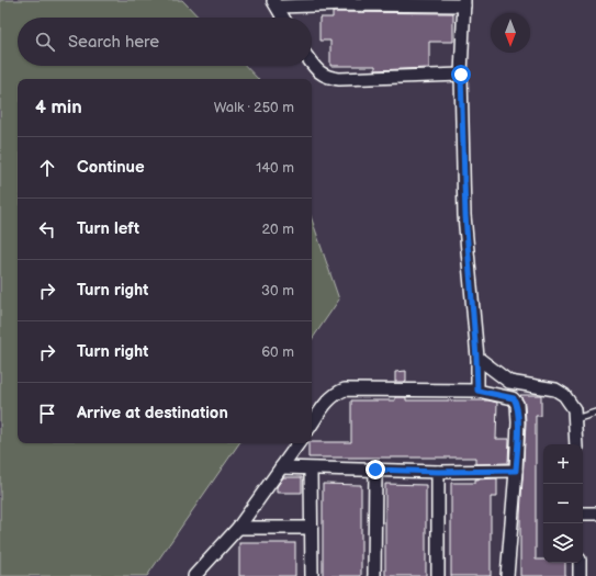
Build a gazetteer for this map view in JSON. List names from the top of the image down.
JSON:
{
  "north": "bottom",
  "page": {
    "search": "Search here",
    "heading": ["4 min", "Walk · 250 m"],
    "list": [
      ["Continue", "140 m"],
      ["Turn left", "20 m"],
      ["Turn right", "30 m"],
      ["Turn right", "60 m"],
      "Arrive at destination"
    ],
    "map_buttons": ["+", "−"]
  }
}
